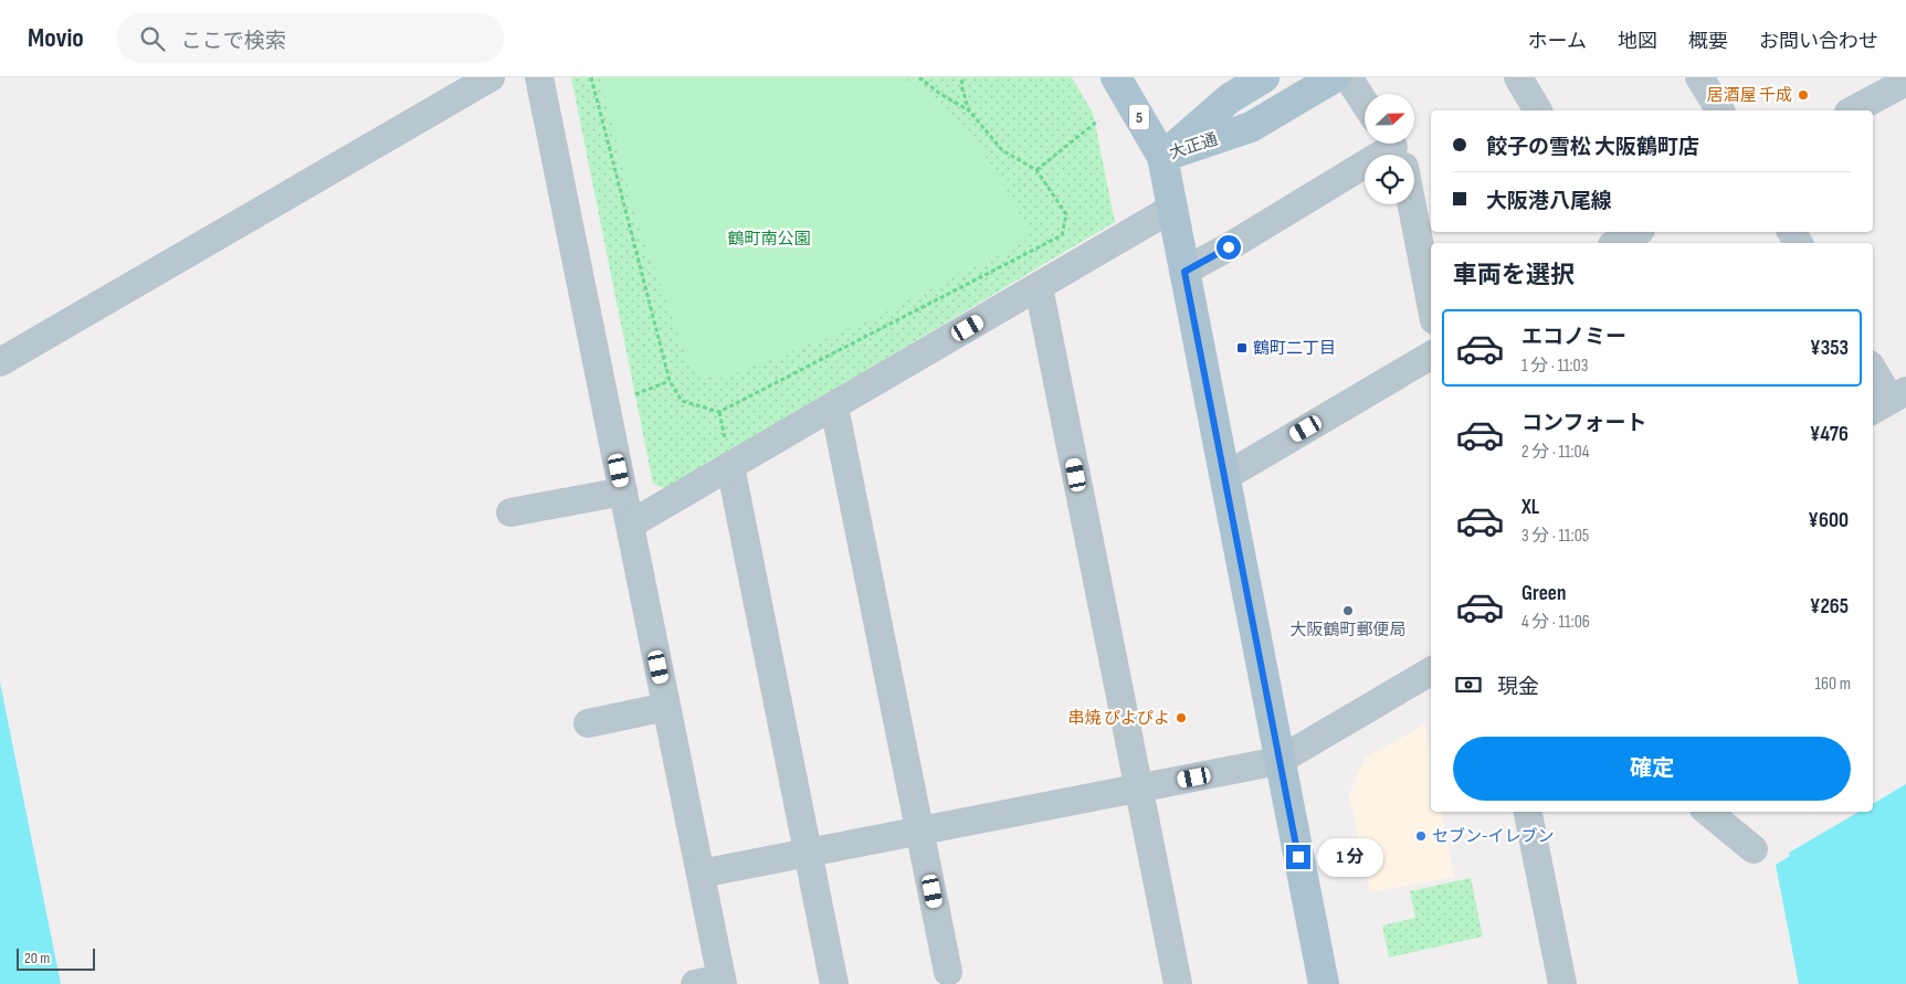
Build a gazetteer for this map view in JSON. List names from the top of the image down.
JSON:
{
  "streets": {
    "main road": ["5", "大正通"]
  },
  "crossings": [
    ["5", "大正通"]
  ],
  "parks": ["鶴町南公園"],
  "places": {
    "other": [
      "居酒屋 千成",
      "大阪鶴町郵便局",
      "串焼 ぴよぴよ",
      "セブン-イレブン"
    ],
    "transit": ["鶴町二丁目"]
  },
  "scale_bar": "20 m",
  "north": "right",
  "page": {
    "header": "Movio",
    "search": "ここで検索",
    "nav": [
      "ホーム",
      "地図",
      "概要",
      "お問い合わせ"
    ],
    "banner": ["餃子の雪松 大阪鶴町店", "大阪港八尾線"],
    "heading": "車両を選択",
    "list": [
      {
        "name": "エコノミー",
        "note": "1 分 · 11:03",
        "value": "¥353"
      },
      {
        "name": "コンフォート",
        "note": "2 分 · 11:04",
        "value": "¥476"
      },
      {
        "name": "XL",
        "note": "3 分 · 11:05",
        "value": "¥600"
      },
      {
        "name": "Green",
        "note": "4 分 · 11:06",
        "value": "¥265"
      }
    ],
    "pay": ["現金", "160 m"],
    "buttons": "確定",
    "bubble": "1 分",
    "scale": "20 m"
  }
}
